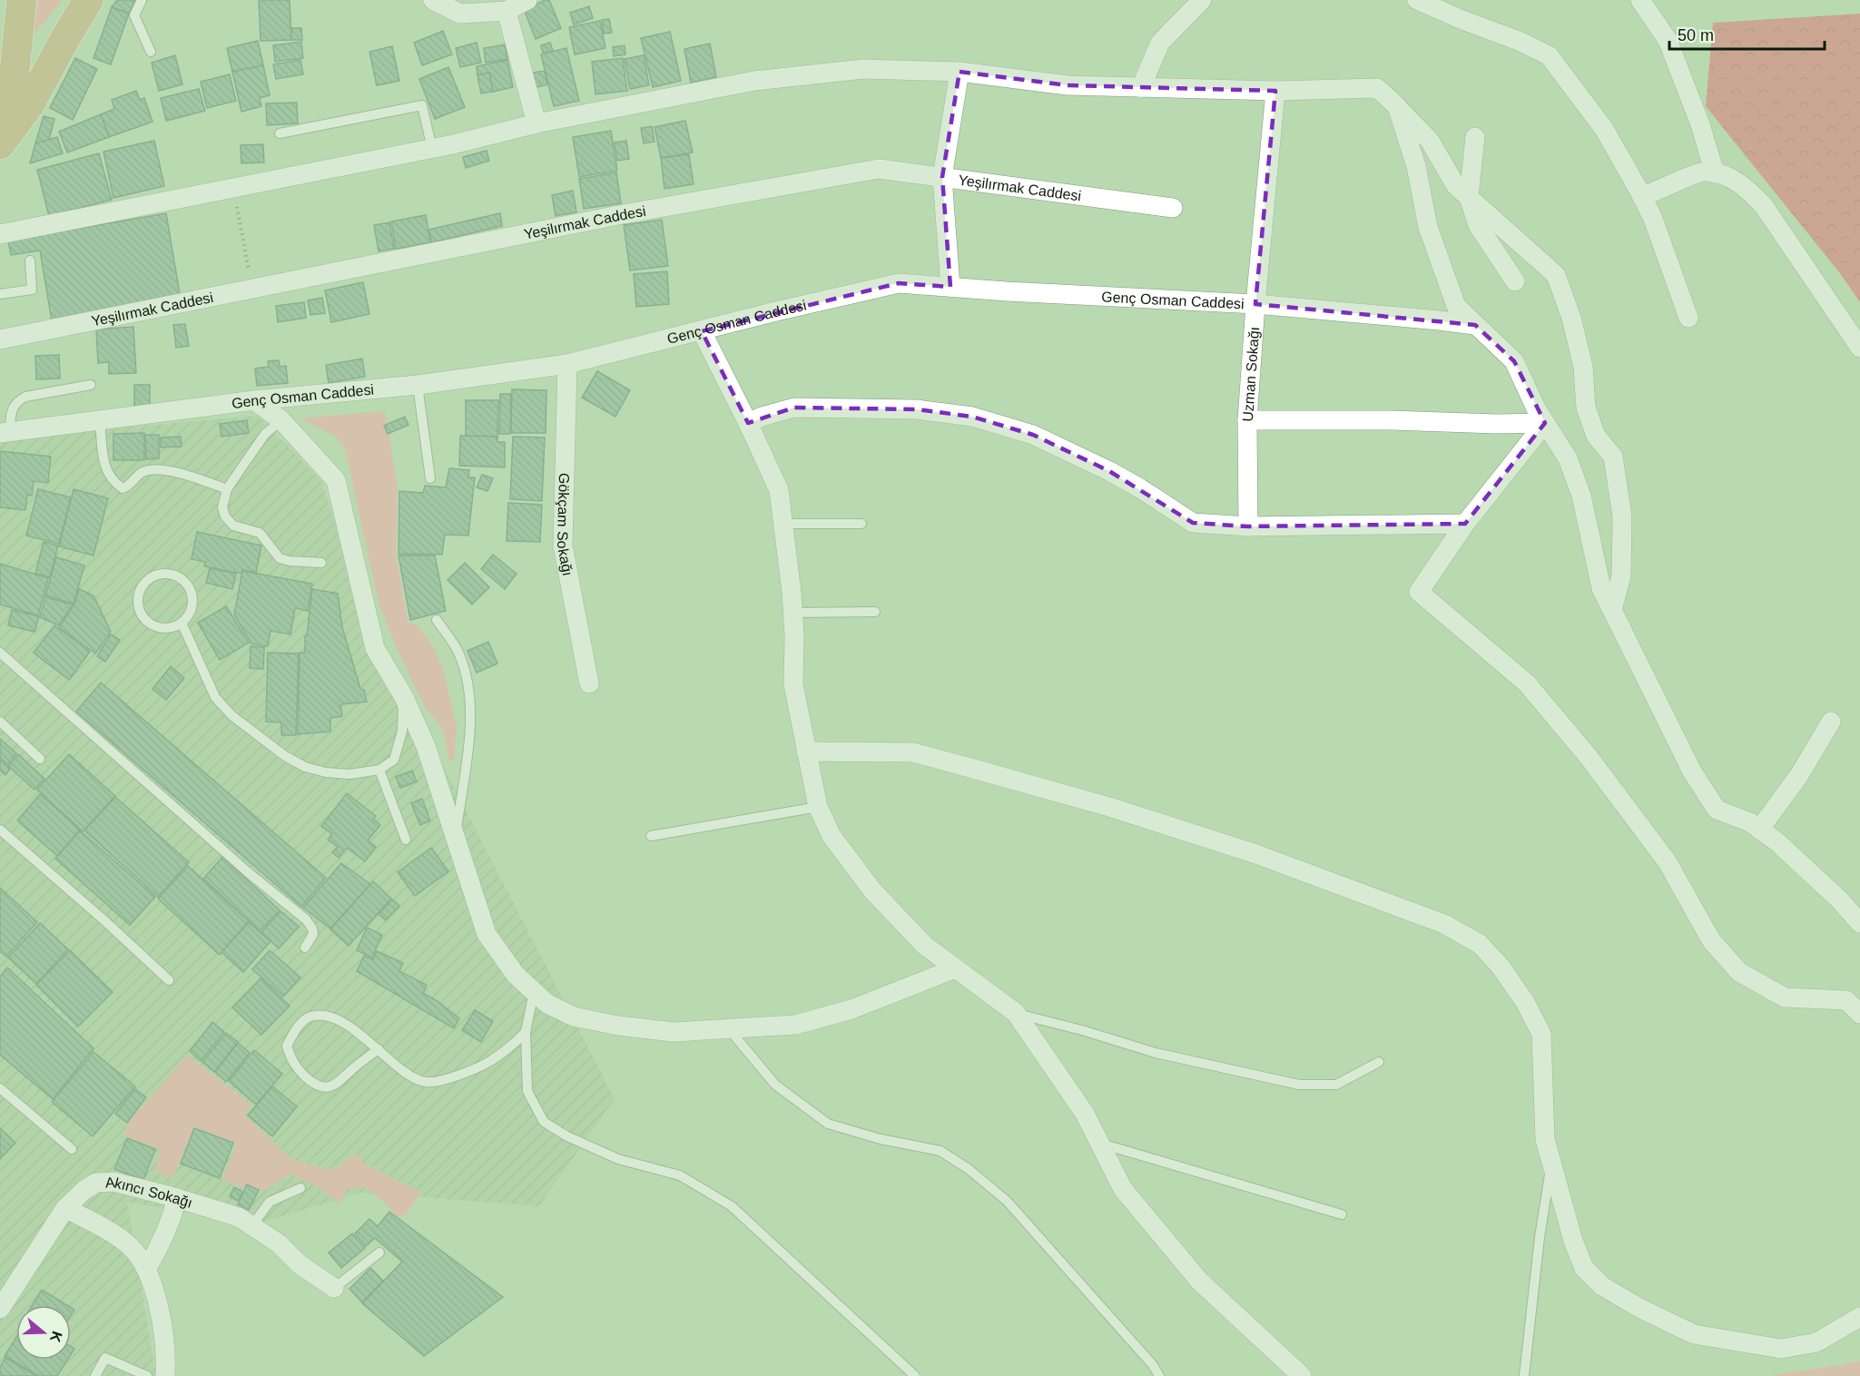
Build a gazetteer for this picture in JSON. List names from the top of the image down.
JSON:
{
  "streets": {
    "street": [
      "Yeşilırmak Caddesi",
      "Genç Osman Caddesi",
      "Uzman Sokağı",
      "Gökçam Sokağı",
      "Akıncı Sokağı"
    ]
  },
  "crossings": [
    ["Genç Osman Caddesi", "Uzman Sokağı"],
    ["Genç Osman Caddesi", "Gökçam Sokağı"]
  ],
  "scale_bar": "50 m",
  "north": "right"
}
